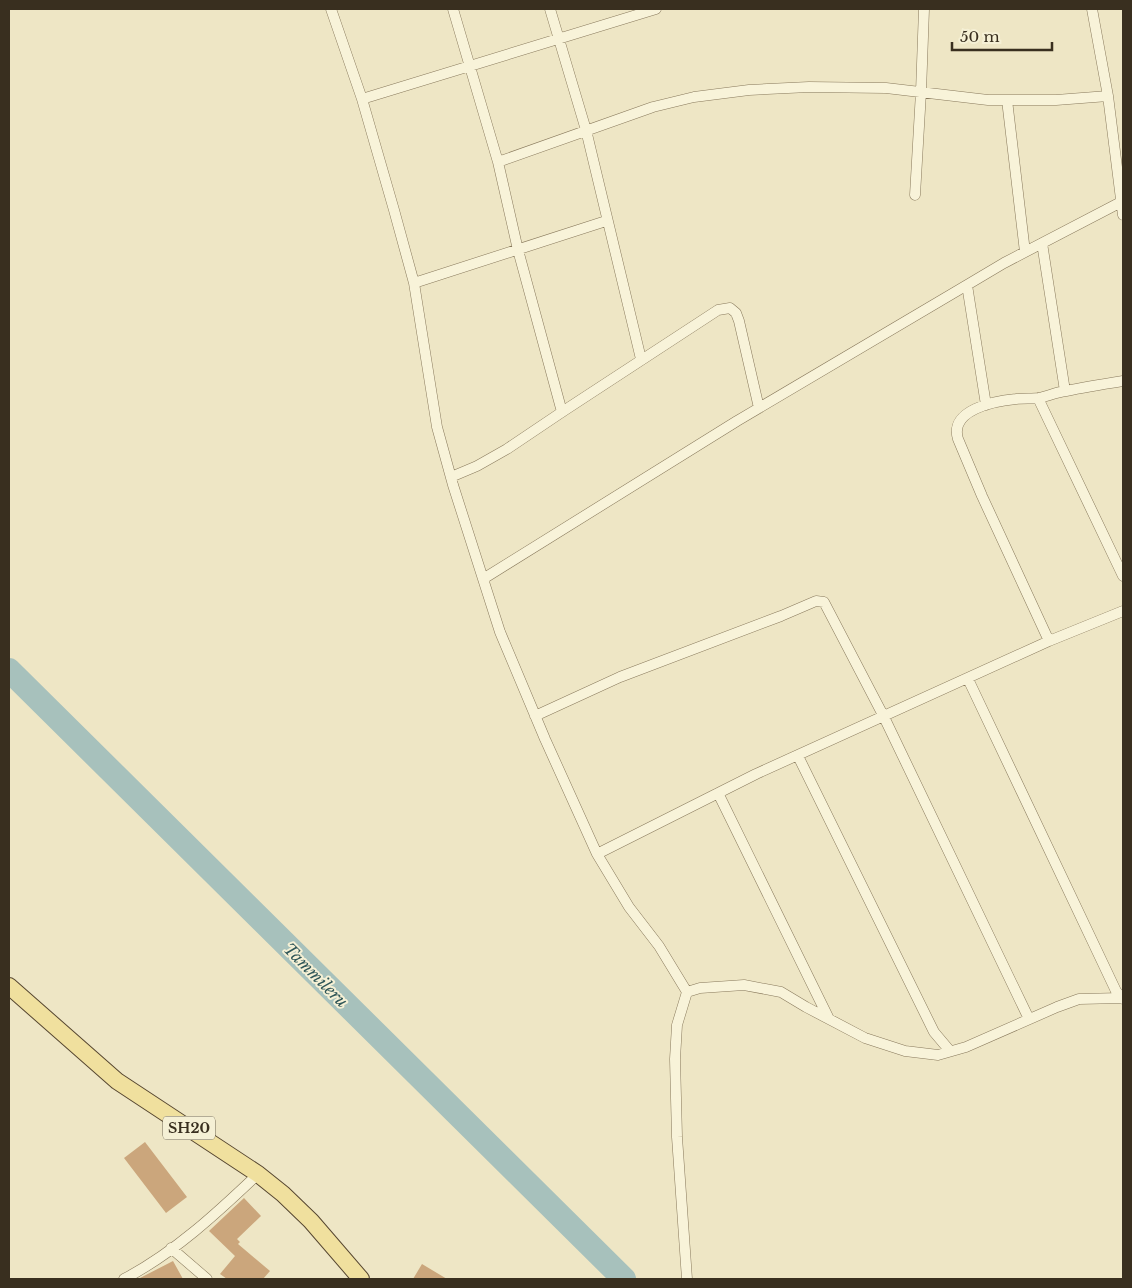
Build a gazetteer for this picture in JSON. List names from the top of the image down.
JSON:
{
  "streets": {
    "main road": ["SH20"]
  },
  "water": ["Tammileru"],
  "scale_bar": "50 m"
}
